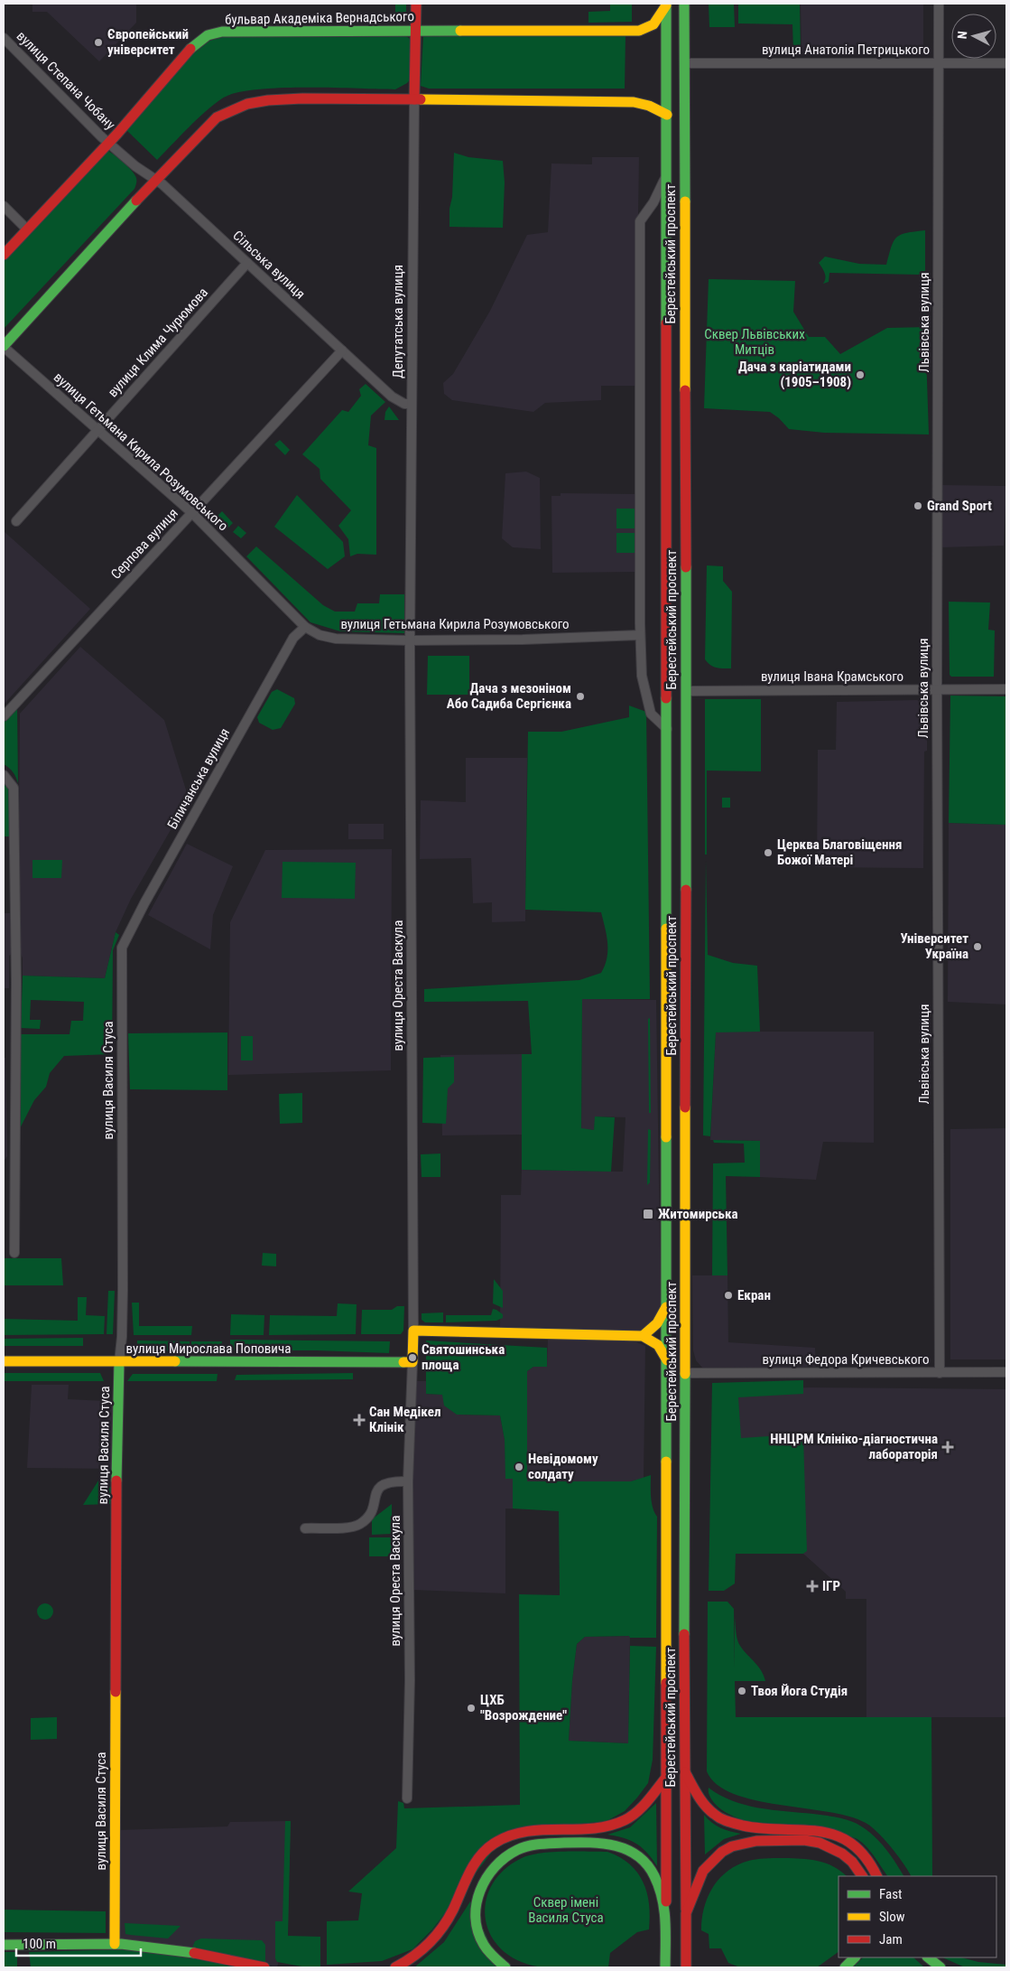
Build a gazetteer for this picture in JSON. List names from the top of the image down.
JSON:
{
  "streets": {
    "main road": [
      "бульвар Академіка Вернадського",
      "Берестейський проспект",
      "Депутатська вулиця",
      "вулиця Василя Стуса",
      "вулиця Мирослава Поповича"
    ],
    "street": [
      "вулиця Анатолія Петрицького",
      "вулиця Степана Чобану",
      "Сільська вулиця",
      "Львівська вулиця",
      "вулиця Клима Чурюмова",
      "вулиця Гетьмана Кирила Розумовського",
      "Серпова вулиця",
      "вулиця Івана Крамського",
      "Біличанська вулиця",
      "вулиця Ореста Васкула",
      "вулиця Федора Кричевського"
    ]
  },
  "crossings": [
    ["бульвар Академіка Вернадського", "вулиця Степана Чобану"],
    ["бульвар Академіка Вернадського", "Берестейський проспект"],
    ["бульвар Академіка Вернадського", "Сільська вулиця"],
    ["бульвар Академіка Вернадського", "Депутатська вулиця"],
    ["вулиця Анатолія Петрицького", "Берестейський проспект"],
    ["вулиця Анатолія Петрицького", "Львівська вулиця"],
    ["вулиця Степана Чобану", "Сільська вулиця"],
    ["Берестейський проспект", "вулиця Гетьмана Кирила Розумовського"],
    ["Берестейський проспект", "вулиця Івана Крамського"],
    ["Берестейський проспект", "вулиця Федора Кричевського"],
    ["Сільська вулиця", "Депутатська вулиця"],
    ["Сільська вулиця", "вулиця Клима Чурюмова"],
    ["Сільська вулиця", "Серпова вулиця"],
    ["Депутатська вулиця", "вулиця Гетьмана Кирила Розумовського"],
    ["Депутатська вулиця", "вулиця Ореста Васкула"],
    ["Львівська вулиця", "вулиця Івана Крамського"],
    ["Львівська вулиця", "вулиця Федора Кричевського"],
    ["вулиця Клима Чурюмова", "вулиця Гетьмана Кирила Розумовського"],
    ["вулиця Гетьмана Кирила Розумовського", "Серпова вулиця"],
    ["вулиця Гетьмана Кирила Розумовського", "Біличанська вулиця"],
    ["вулиця Гетьмана Кирила Розумовського", "вулиця Ореста Васкула"],
    ["Біличанська вулиця", "вулиця Василя Стуса"],
    ["вулиця Ореста Васкула", "вулиця Мирослава Поповича"],
    ["вулиця Василя Стуса", "вулиця Мирослава Поповича"]
  ],
  "parks": ["Сквер Львівських Митців", "Сквер імені Василя Стуса"],
  "places": {
    "other": [
      "Європейський університет",
      "Дача з каріатидами (1905–1908)",
      "Grand Sport",
      "Дача з мезоніном Або Садиба Сергієнка",
      "Церква Благовіщення Божої Матері",
      "Університет Україна",
      "Екран",
      "Святошинська площа",
      "Невідомому солдату",
      "Твоя Йога Студiя",
      "ЦХБ \"Возрождение\""
    ],
    "transit": ["Житомирська"],
    "health": ["Сан Медікел Клінік", "ННЦРМ Клініко-діагностична лабораторія", "ІГР"]
  },
  "legend": ["Fast", "Slow", "Jam"],
  "scale_bar": "100 m",
  "north": "left"
}
